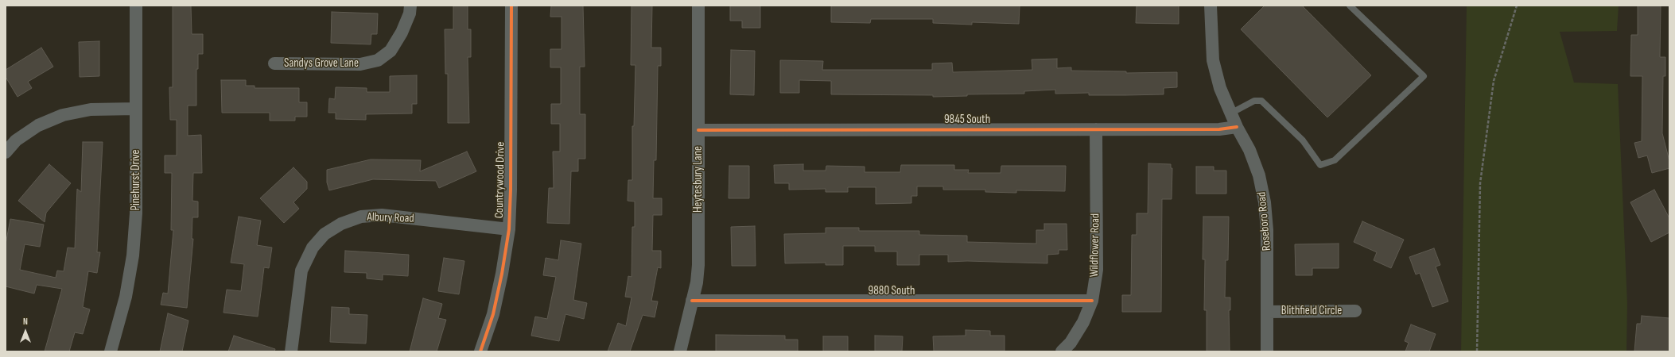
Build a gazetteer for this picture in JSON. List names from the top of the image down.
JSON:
{
  "streets": {
    "street": [
      "Sandys Grove Lane",
      "9845 South",
      "Heytesbury Lane",
      "Pinehurst Drive",
      "Countrywood Drive",
      "Albury Road",
      "Roseboro Road",
      "Wildflower Road",
      "9880 South",
      "Blithfield Circle"
    ]
  },
  "crossings": [
    ["9845 South", "Heytesbury Lane"],
    ["9845 South", "Roseboro Road"],
    ["9845 South", "Wildflower Road"],
    ["Heytesbury Lane", "9880 South"],
    ["Countrywood Drive", "Albury Road"],
    ["Roseboro Road", "Blithfield Circle"],
    ["Wildflower Road", "9880 South"]
  ],
  "north": "top"
}
